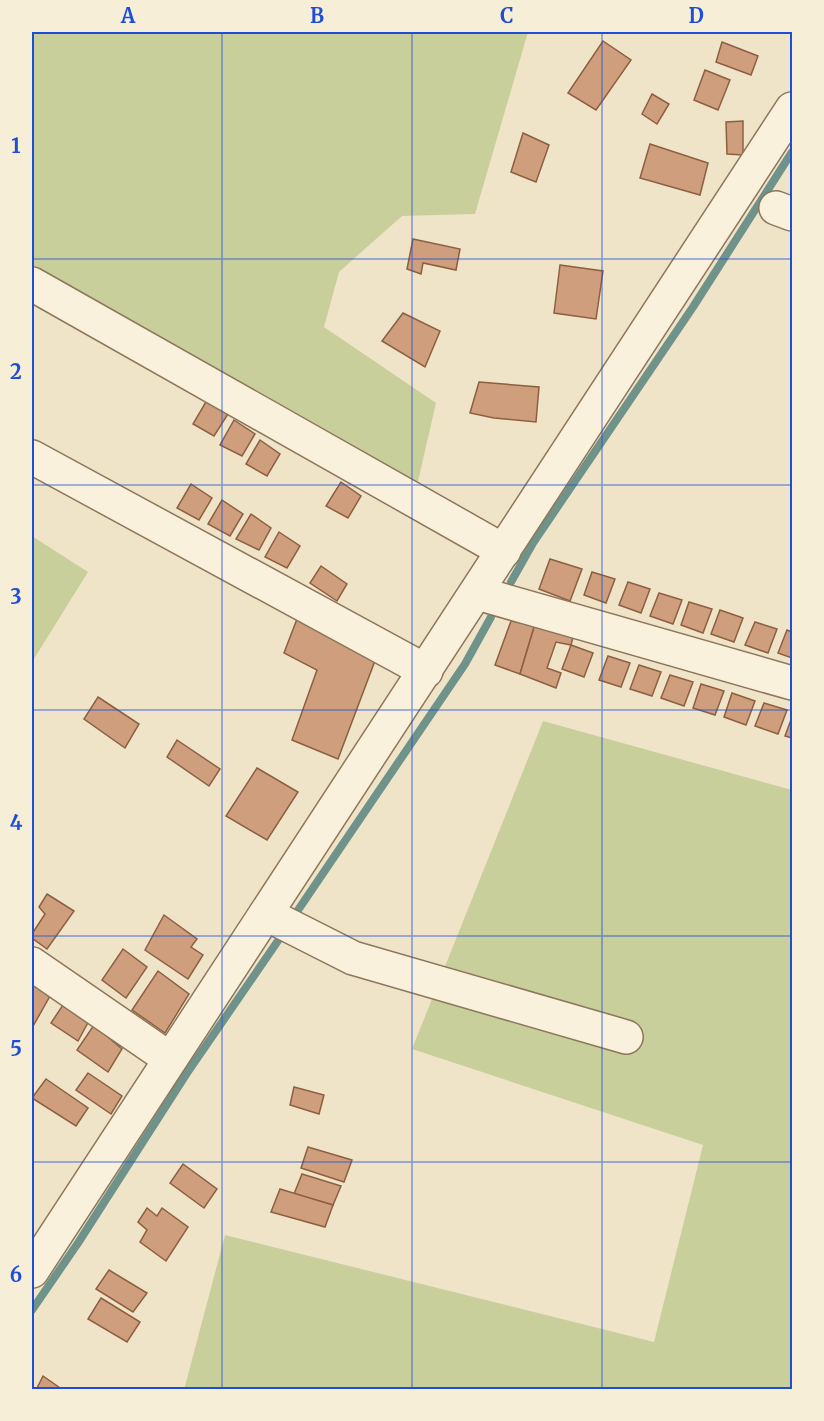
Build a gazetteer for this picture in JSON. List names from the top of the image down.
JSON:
{
  "grid": {
    "columns": [
      "A",
      "B",
      "C",
      "D"
    ],
    "rows": [
      "1",
      "2",
      "3",
      "4",
      "5",
      "6"
    ]
  }
}
